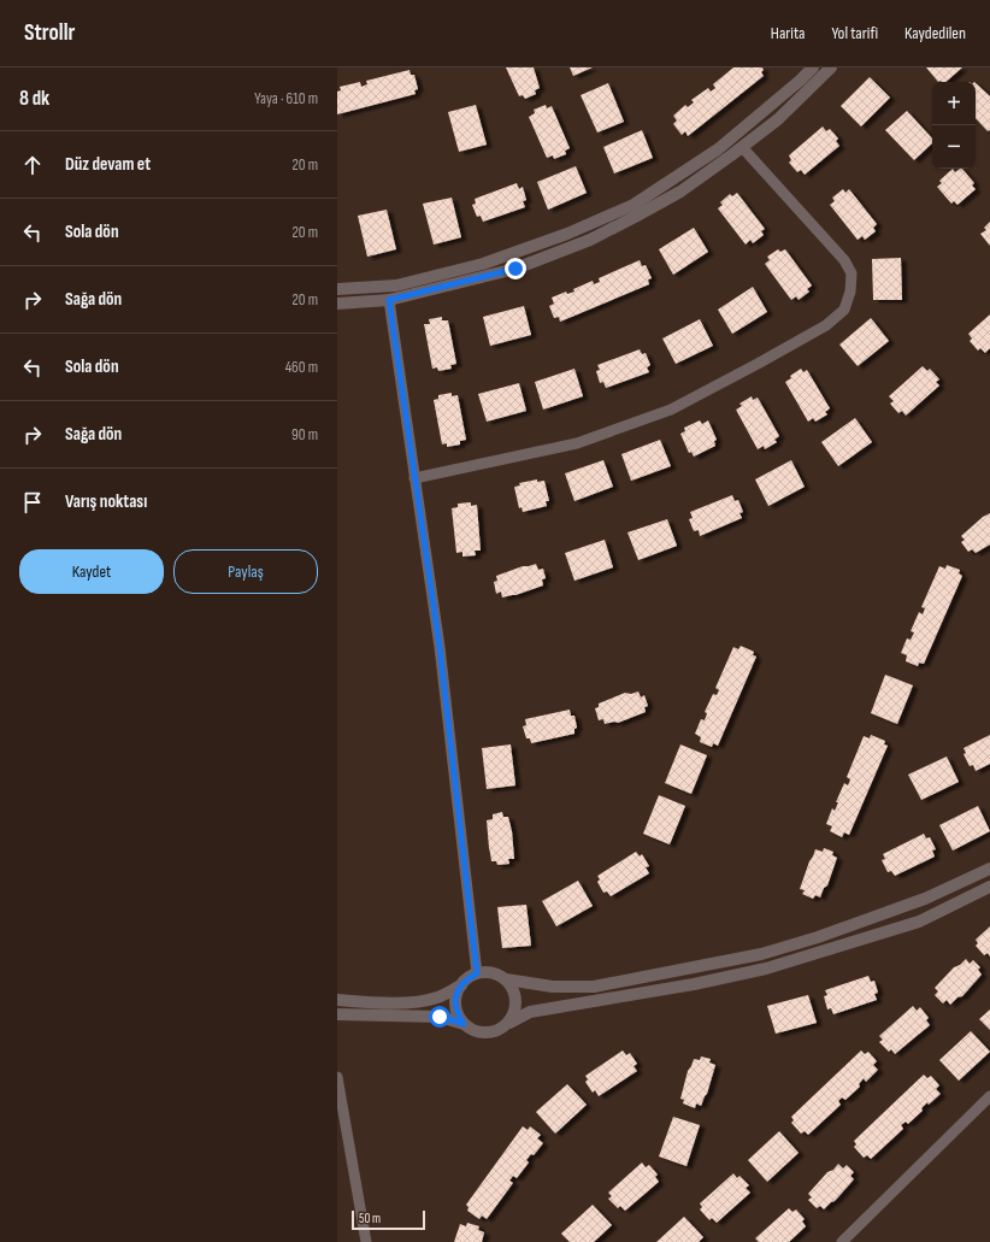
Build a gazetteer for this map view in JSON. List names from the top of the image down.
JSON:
{
  "scale_bar": "50 m",
  "page": {
    "header": "Strollr",
    "nav": ["Harita", "Yol tarifi", "Kaydedilen"],
    "heading": ["8 dk", "Yaya · 610 m"],
    "map_buttons": ["+", "−"],
    "list": [
      ["Düz devam et", "20 m"],
      ["Sola dön", "20 m"],
      ["Sağa dön", "20 m"],
      ["Sola dön", "460 m"],
      ["Sağa dön", "90 m"],
      "Varış noktası"
    ],
    "buttons": ["Kaydet", "Paylaş"],
    "scale": "50 m"
  }
}
